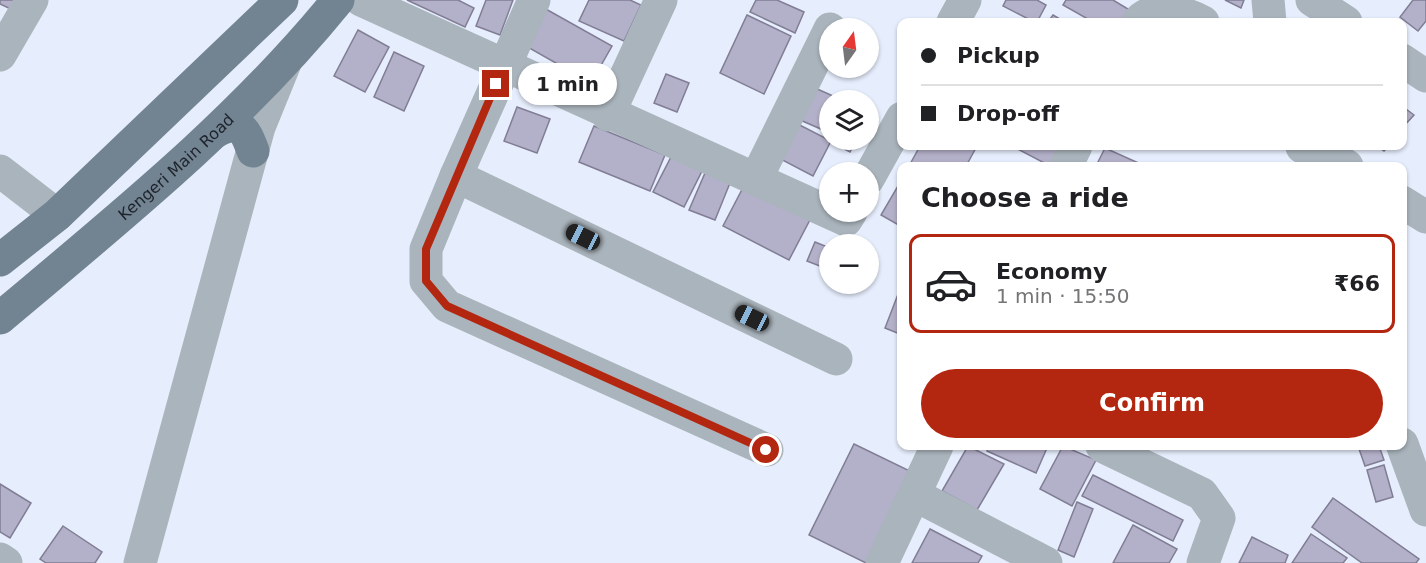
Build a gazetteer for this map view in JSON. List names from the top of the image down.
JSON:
{
  "streets": {
    "main road": ["Kengeri Main Road"]
  },
  "north": "top",
  "page": {
    "map_buttons": ["+", "−"],
    "banner": ["Pickup", "Drop-off"],
    "bubble": "1 min",
    "heading": "Choose a ride",
    "list": [
      {
        "name": "Economy",
        "note": "1 min · 15:50",
        "value": "₹66"
      }
    ],
    "buttons": "Confirm"
  }
}
